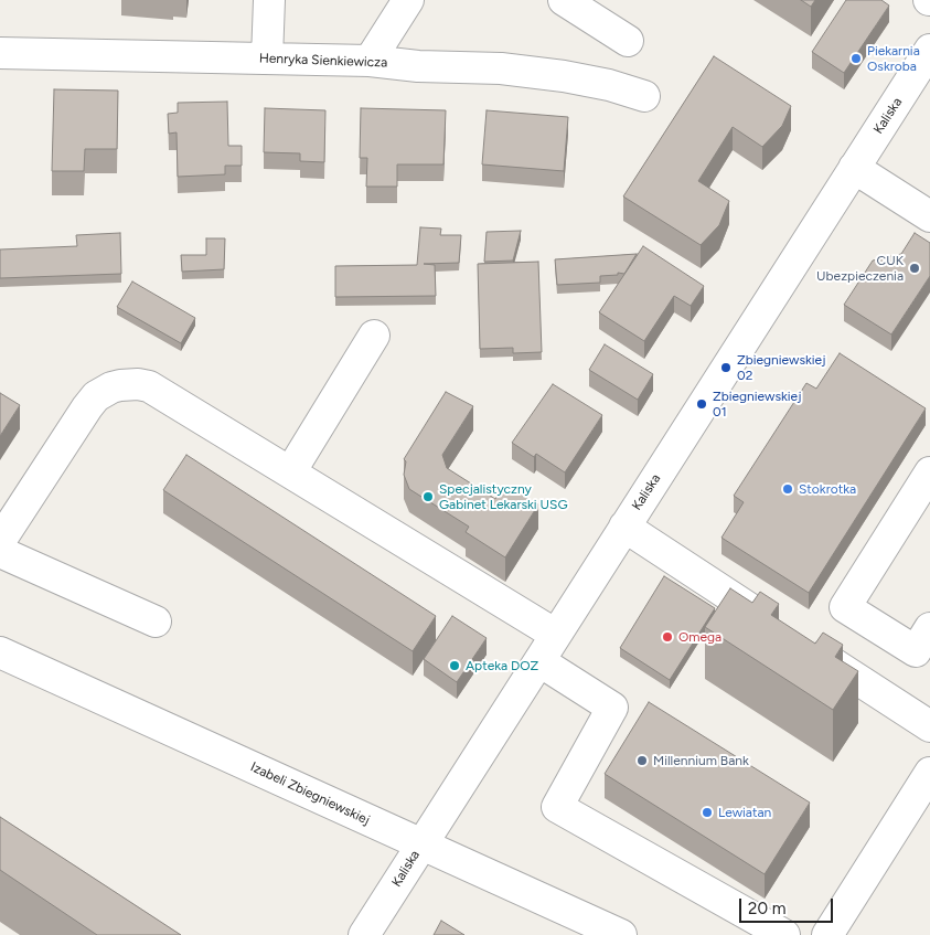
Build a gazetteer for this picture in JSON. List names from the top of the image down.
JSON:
{
  "streets": {
    "street": ["Henryka Sienkiewicza", "Kaliska", "Izabeli Zbiegniewskiej"]
  },
  "crossings": [
    ["Kaliska", "Izabeli Zbiegniewskiej"]
  ],
  "places": [
    "Piekarnia Oskroba",
    "CUK Ubezpieczenia",
    "Zbiegniewskiej 02",
    "Zbiegniewskiej 01",
    "Stokrotka",
    "Specjalistyczny Gabinet Lekarski USG",
    "Omega",
    "Apteka DOZ",
    "Millennium Bank",
    "Lewiatan"
  ],
  "scale_bar": "20 m"
}
